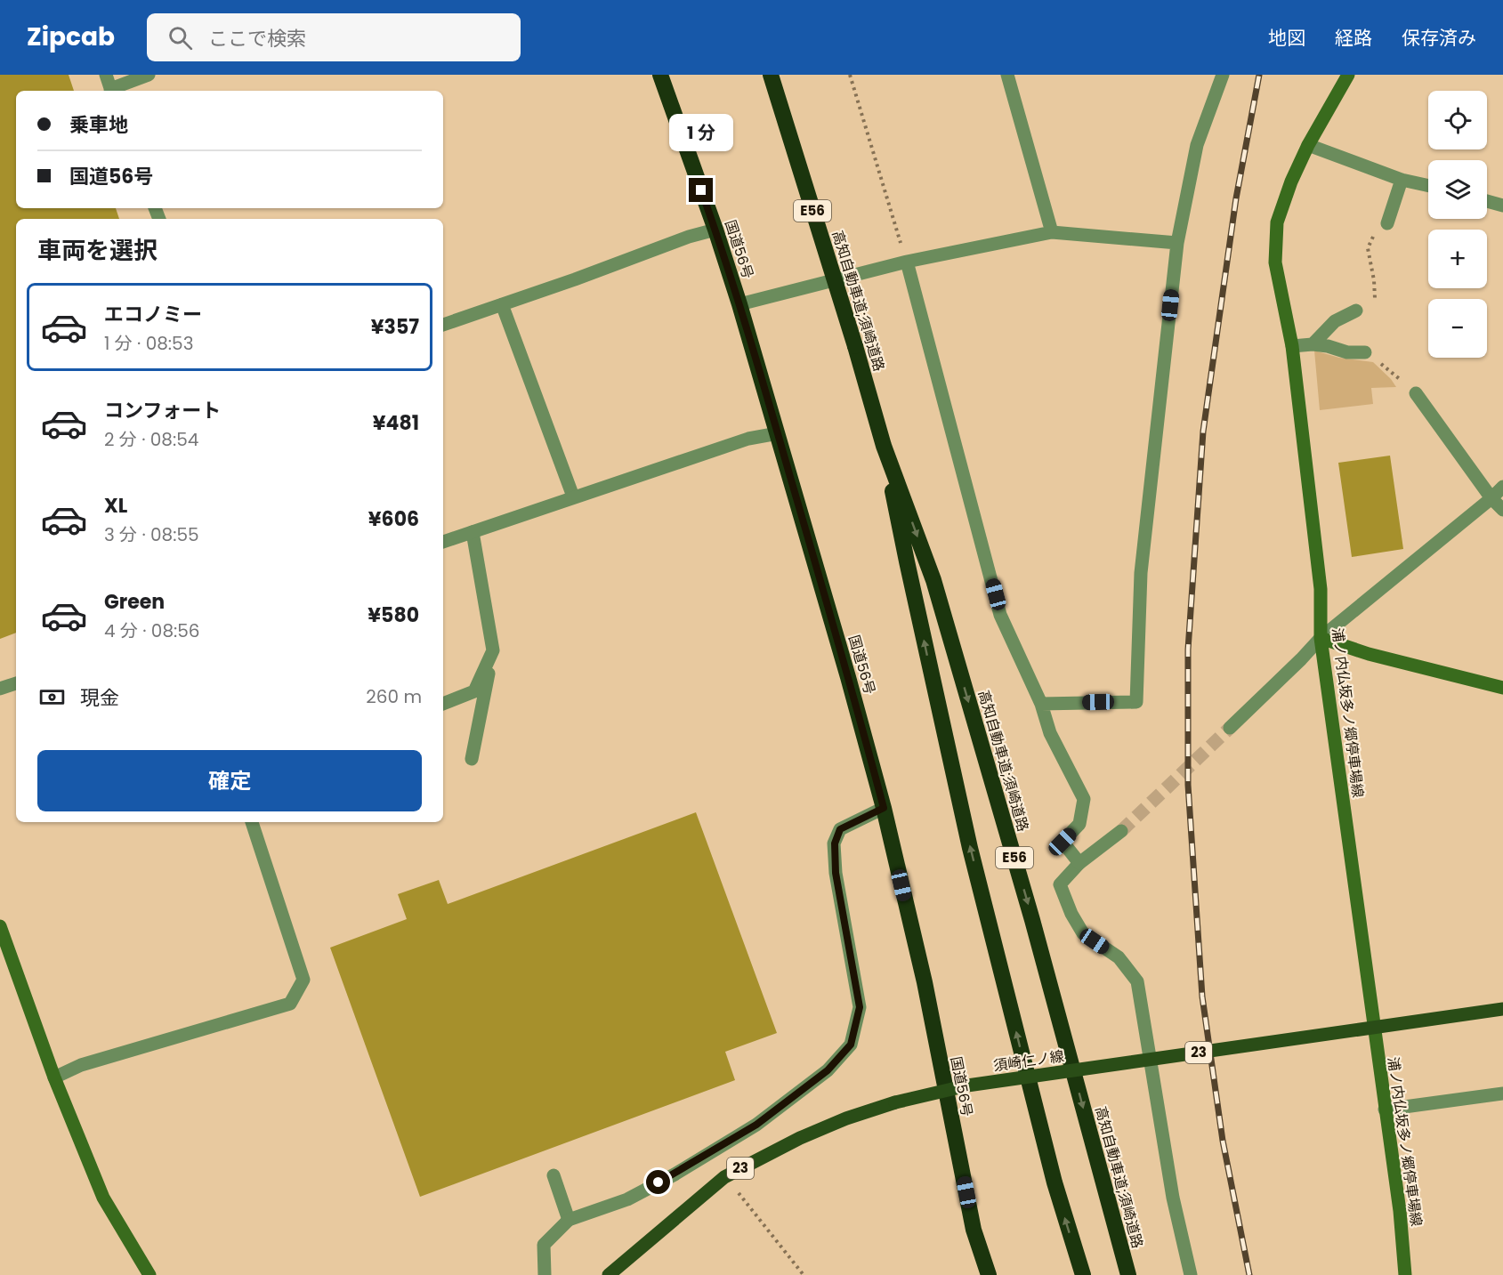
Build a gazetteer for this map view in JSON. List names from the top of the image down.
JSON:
{
  "streets": {
    "highway": ["E56", "国道56号", "高知自動車道;須崎道路"],
    "main road": ["浦ノ内仏坂多ノ郷停車場線", "23", "須崎仁ノ線"]
  },
  "page": {
    "header": "Zipcab",
    "search": "ここで検索",
    "nav": ["地図", "経路", "保存済み"],
    "map_buttons": ["+", "−"],
    "banner": ["乗車地", "国道56号"],
    "bubble": "1 分",
    "heading": "車両を選択",
    "list": [
      {
        "name": "エコノミー",
        "note": "1 分 · 08:53",
        "value": "¥357"
      },
      {
        "name": "コンフォート",
        "note": "2 分 · 08:54",
        "value": "¥481"
      },
      {
        "name": "XL",
        "note": "3 分 · 08:55",
        "value": "¥606"
      },
      {
        "name": "Green",
        "note": "4 分 · 08:56",
        "value": "¥580"
      }
    ],
    "pay": ["現金", "260 m"],
    "buttons": "確定"
  }
}
